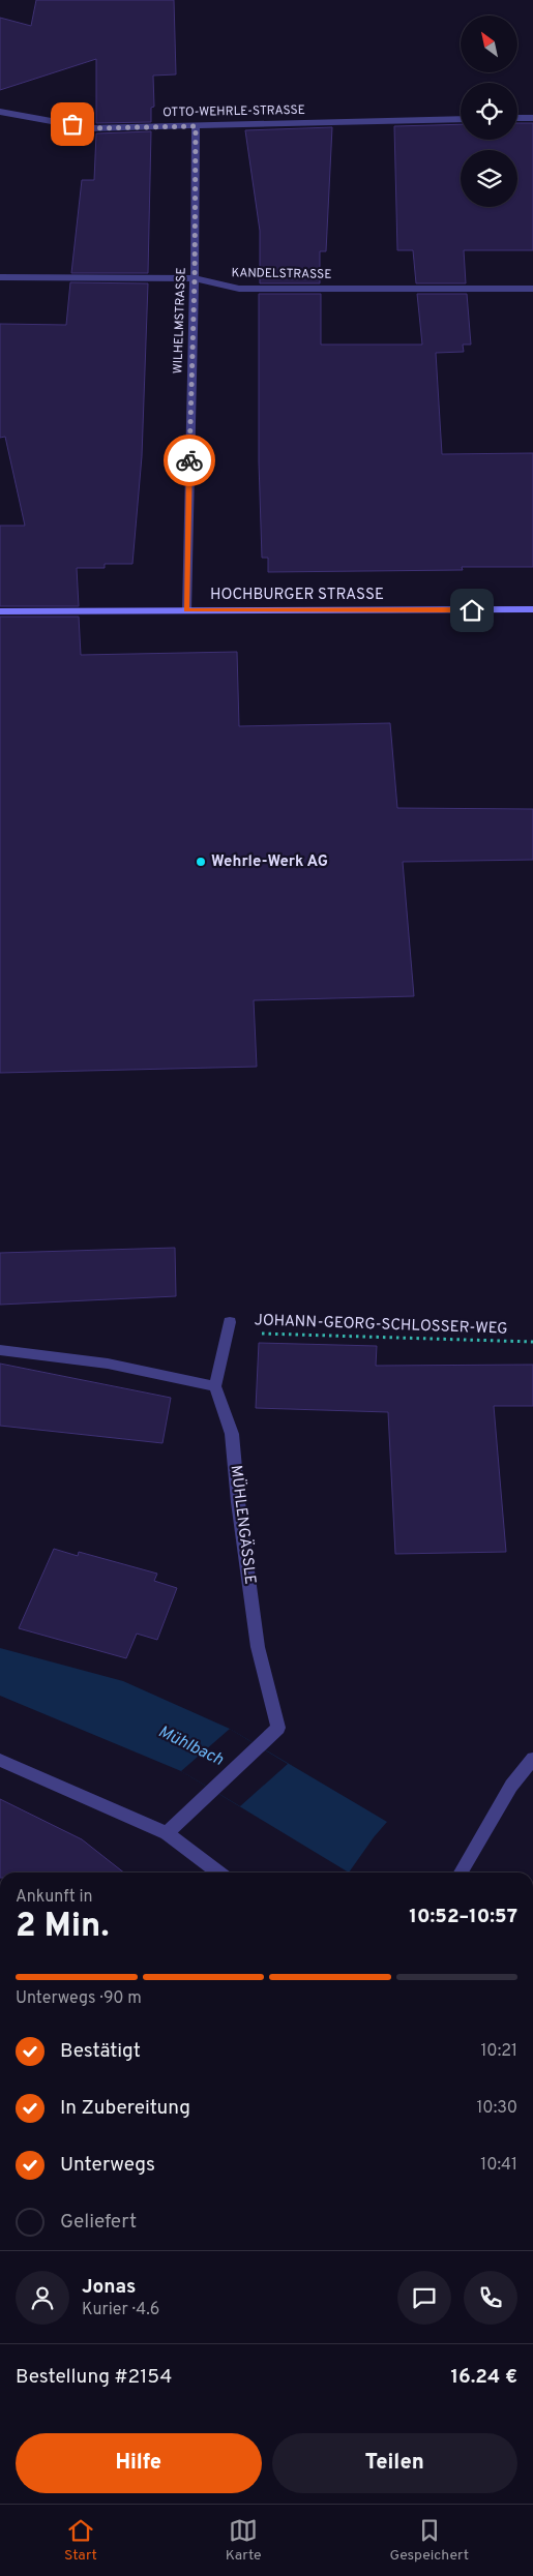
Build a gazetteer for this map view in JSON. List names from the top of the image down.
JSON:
{
  "streets": {
    "street": [
      "OTTO-WEHRLE-STRASSE",
      "KANDELSTRASSE",
      "WILHELMSTRASSE",
      "HOCHBURGER STRASSE",
      "MÜHLENGÄSSLE"
    ],
    "path": ["JOHANN-GEORG-SCHLOSSER-WEG"]
  },
  "crossings": [
    ["OTTO-WEHRLE-STRASSE", "WILHELMSTRASSE"],
    ["KANDELSTRASSE", "WILHELMSTRASSE"],
    ["WILHELMSTRASSE", "HOCHBURGER STRASSE"]
  ],
  "water": ["Mühlbach"],
  "places": ["Wehrle-Werk AG"],
  "north": "top left",
  "page": {
    "heading": ["2 Min.", "Ankunft in", "10:52–10:57"],
    "panel": [
      "Jonas",
      "Kurier · 4.6",
      "Bestellung #2154",
      "16.24 €"
    ],
    "bar": "Unterwegs · 90 m",
    "list": [
      ["Bestätigt", "10:21"],
      ["In Zubereitung", "10:30"],
      ["Unterwegs", "10:41"],
      "Geliefert"
    ],
    "buttons": ["Hilfe", "Teilen"],
    "tabs": ["Start", "Karte", "Gespeichert"]
  }
}
